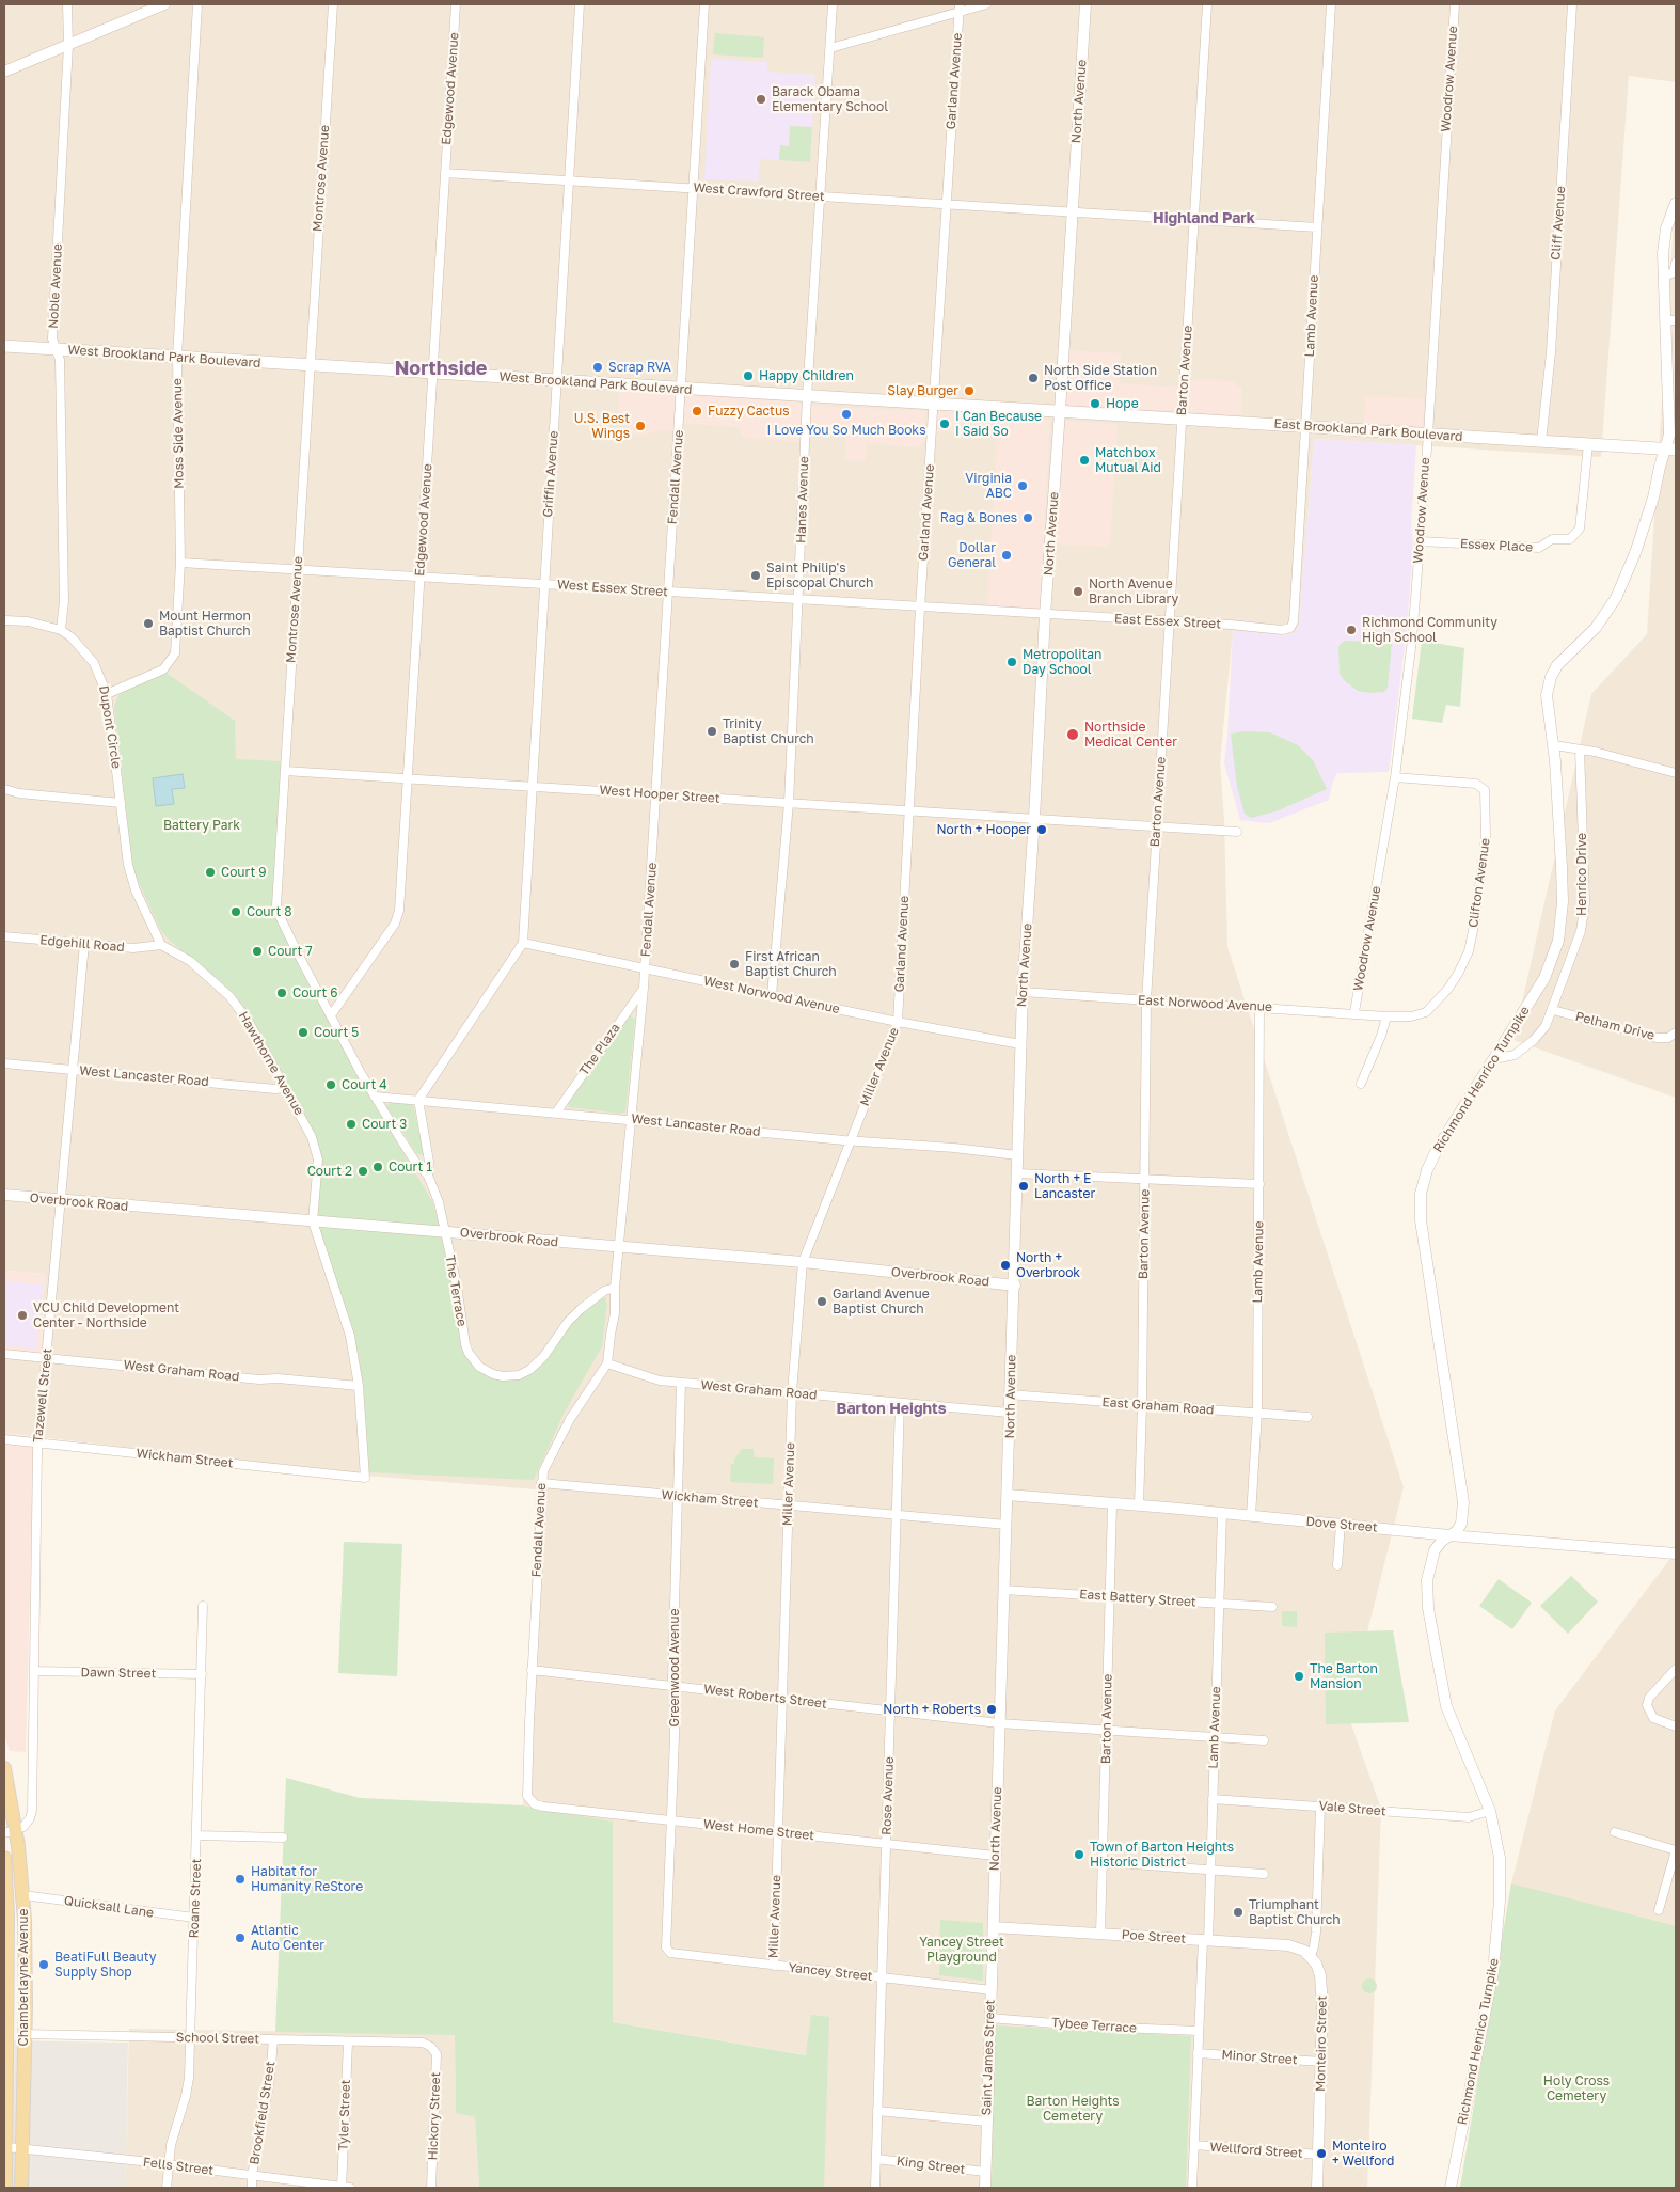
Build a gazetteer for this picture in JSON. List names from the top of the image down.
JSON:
{
  "streets": {
    "main road": ["West Brookland Park Boulevard", "East Brookland Park Boulevard", "Chamberlayne Avenue"],
    "street": [
      "Woodrow Avenue",
      "Garland Avenue",
      "Edgewood Avenue",
      "North Avenue",
      "Montrose Avenue",
      "West Crawford Street",
      "Cliff Avenue",
      "Noble Avenue",
      "Lamb Avenue",
      "Barton Avenue",
      "Moss Side Avenue",
      "Griffin Avenue",
      "Fendall Avenue",
      "Hanes Avenue",
      "Essex Place",
      "West Essex Street",
      "East Essex Street",
      "Dupont Circle",
      "West Hooper Street",
      "Henrico Drive",
      "Clifton Avenue",
      "Edgehill Road",
      "West Norwood Avenue",
      "East Norwood Avenue",
      "Pelham Drive",
      "The Plaza",
      "Hawthorne Avenue",
      "Miller Avenue",
      "West Lancaster Road",
      "Richmond Henrico Turnpike",
      "Overbrook Road",
      "The Terrace",
      "West Graham Road",
      "Tazewell Street",
      "East Graham Road",
      "Wickham Street",
      "Dove Street",
      "East Battery Street",
      "Greenwood Avenue",
      "Dawn Street",
      "West Roberts Street",
      "Rose Avenue",
      "Vale Street",
      "West Home Street",
      "Roane Street",
      "Quicksall Lane",
      "Poe Street",
      "Yancey Street",
      "Tybee Terrace",
      "School Street",
      "Monteiro Street",
      "Saint James Street",
      "Minor Street",
      "Brookfield Street",
      "Tyler Street",
      "Hickory Street",
      "Wellford Street",
      "King Street",
      "Fells Street"
    ]
  },
  "crossings": [
    ["Woodrow Avenue", "East Brookland Park Boulevard"],
    ["Woodrow Avenue", "Essex Place"],
    ["Woodrow Avenue", "Clifton Avenue"],
    ["Woodrow Avenue", "East Norwood Avenue"],
    ["Garland Avenue", "West Crawford Street"],
    ["Garland Avenue", "West Brookland Park Boulevard"],
    ["Garland Avenue", "West Essex Street"],
    ["Garland Avenue", "West Hooper Street"],
    ["Garland Avenue", "West Norwood Avenue"],
    ["Garland Avenue", "Miller Avenue"],
    ["Edgewood Avenue", "Montrose Avenue"],
    ["Edgewood Avenue", "West Crawford Street"],
    ["Edgewood Avenue", "West Brookland Park Boulevard"],
    ["Edgewood Avenue", "West Essex Street"],
    ["Edgewood Avenue", "West Hooper Street"],
    ["North Avenue", "West Crawford Street"],
    ["North Avenue", "West Brookland Park Boulevard"],
    ["North Avenue", "East Brookland Park Boulevard"],
    ["North Avenue", "West Essex Street"],
    ["North Avenue", "East Essex Street"],
    ["North Avenue", "West Hooper Street"],
    ["North Avenue", "West Norwood Avenue"],
    ["North Avenue", "East Norwood Avenue"],
    ["North Avenue", "West Lancaster Road"],
    ["North Avenue", "Overbrook Road"],
    ["North Avenue", "West Graham Road"],
    ["North Avenue", "East Graham Road"],
    ["North Avenue", "Wickham Street"],
    ["North Avenue", "Dove Street"],
    ["North Avenue", "East Battery Street"],
    ["North Avenue", "West Roberts Street"],
    ["North Avenue", "West Home Street"],
    ["North Avenue", "Poe Street"],
    ["North Avenue", "Saint James Street"],
    ["Montrose Avenue", "West Brookland Park Boulevard"],
    ["Montrose Avenue", "West Essex Street"],
    ["Montrose Avenue", "West Hooper Street"],
    ["Montrose Avenue", "West Lancaster Road"],
    ["Montrose Avenue", "The Terrace"],
    ["West Crawford Street", "Lamb Avenue"],
    ["West Crawford Street", "Barton Avenue"],
    ["West Crawford Street", "Griffin Avenue"],
    ["West Crawford Street", "Fendall Avenue"],
    ["West Crawford Street", "Hanes Avenue"],
    ["Cliff Avenue", "East Brookland Park Boulevard"],
    ["Noble Avenue", "West Brookland Park Boulevard"],
    ["Noble Avenue", "Dupont Circle"],
    ["Lamb Avenue", "East Brookland Park Boulevard"],
    ["Lamb Avenue", "East Essex Street"],
    ["Lamb Avenue", "East Norwood Avenue"],
    ["Lamb Avenue", "East Graham Road"],
    ["Lamb Avenue", "Dove Street"],
    ["Lamb Avenue", "East Battery Street"],
    ["Lamb Avenue", "West Roberts Street"],
    ["Lamb Avenue", "Vale Street"],
    ["Lamb Avenue", "Poe Street"],
    ["Lamb Avenue", "Tybee Terrace"],
    ["Lamb Avenue", "Minor Street"],
    ["Lamb Avenue", "Wellford Street"],
    ["West Brookland Park Boulevard", "East Brookland Park Boulevard"],
    ["West Brookland Park Boulevard", "Moss Side Avenue"],
    ["West Brookland Park Boulevard", "Griffin Avenue"],
    ["West Brookland Park Boulevard", "Fendall Avenue"],
    ["West Brookland Park Boulevard", "Hanes Avenue"],
    ["Barton Avenue", "East Brookland Park Boulevard"],
    ["Barton Avenue", "East Essex Street"],
    ["Barton Avenue", "West Hooper Street"],
    ["Barton Avenue", "East Norwood Avenue"],
    ["Barton Avenue", "East Graham Road"],
    ["Barton Avenue", "Dove Street"],
    ["Barton Avenue", "East Battery Street"],
    ["Barton Avenue", "West Roberts Street"],
    ["Barton Avenue", "Poe Street"],
    ["East Brookland Park Boulevard", "Essex Place"],
    ["East Brookland Park Boulevard", "Richmond Henrico Turnpike"],
    ["Moss Side Avenue", "West Essex Street"],
    ["Moss Side Avenue", "Dupont Circle"],
    ["Griffin Avenue", "West Essex Street"],
    ["Griffin Avenue", "West Hooper Street"],
    ["Griffin Avenue", "West Norwood Avenue"],
    ["Fendall Avenue", "West Essex Street"],
    ["Fendall Avenue", "West Hooper Street"],
    ["Fendall Avenue", "West Norwood Avenue"],
    ["Fendall Avenue", "The Plaza"],
    ["Fendall Avenue", "West Lancaster Road"],
    ["Fendall Avenue", "Overbrook Road"],
    ["Fendall Avenue", "The Terrace"],
    ["Fendall Avenue", "West Graham Road"],
    ["Fendall Avenue", "Wickham Street"],
    ["Fendall Avenue", "West Roberts Street"],
    ["Fendall Avenue", "West Home Street"],
    ["Hanes Avenue", "West Essex Street"],
    ["Hanes Avenue", "West Hooper Street"],
    ["Hanes Avenue", "West Norwood Avenue"],
    ["West Essex Street", "East Essex Street"],
    ["Henrico Drive", "Pelham Drive"],
    ["Henrico Drive", "Richmond Henrico Turnpike"],
    ["Clifton Avenue", "East Norwood Avenue"],
    ["Edgehill Road", "Hawthorne Avenue"],
    ["Edgehill Road", "Tazewell Street"],
    ["West Norwood Avenue", "Miller Avenue"],
    ["The Plaza", "West Lancaster Road"],
    ["Hawthorne Avenue", "West Lancaster Road"],
    ["Hawthorne Avenue", "Overbrook Road"],
    ["Hawthorne Avenue", "West Graham Road"],
    ["Hawthorne Avenue", "Wickham Street"],
    ["Miller Avenue", "West Lancaster Road"],
    ["Miller Avenue", "Overbrook Road"],
    ["Miller Avenue", "West Graham Road"],
    ["Miller Avenue", "Wickham Street"],
    ["Miller Avenue", "West Roberts Street"],
    ["Miller Avenue", "West Home Street"],
    ["Miller Avenue", "Yancey Street"],
    ["West Lancaster Road", "The Terrace"],
    ["West Lancaster Road", "Tazewell Street"],
    ["Richmond Henrico Turnpike", "Dove Street"],
    ["Richmond Henrico Turnpike", "Vale Street"],
    ["Overbrook Road", "The Terrace"],
    ["Overbrook Road", "Tazewell Street"],
    ["West Graham Road", "Tazewell Street"],
    ["West Graham Road", "Greenwood Avenue"],
    ["West Graham Road", "Rose Avenue"],
    ["Tazewell Street", "Wickham Street"],
    ["Tazewell Street", "Dawn Street"],
    ["Tazewell Street", "Chamberlayne Avenue"],
    ["Wickham Street", "Greenwood Avenue"],
    ["Wickham Street", "Rose Avenue"],
    ["Greenwood Avenue", "West Roberts Street"],
    ["Greenwood Avenue", "West Home Street"],
    ["Greenwood Avenue", "Yancey Street"],
    ["Dawn Street", "Roane Street"],
    ["West Roberts Street", "Rose Avenue"],
    ["Rose Avenue", "West Home Street"],
    ["Rose Avenue", "Yancey Street"],
    ["Rose Avenue", "King Street"],
    ["Roane Street", "Quicksall Lane"],
    ["Roane Street", "School Street"],
    ["Roane Street", "Fells Street"],
    ["Quicksall Lane", "Chamberlayne Avenue"],
    ["Poe Street", "Monteiro Street"],
    ["Poe Street", "Saint James Street"],
    ["Yancey Street", "Saint James Street"],
    ["Chamberlayne Avenue", "School Street"],
    ["Chamberlayne Avenue", "Fells Street"],
    ["Tybee Terrace", "Saint James Street"],
    ["School Street", "Brookfield Street"],
    ["School Street", "Tyler Street"],
    ["School Street", "Hickory Street"],
    ["Monteiro Street", "Minor Street"],
    ["Monteiro Street", "Wellford Street"],
    ["Saint James Street", "King Street"],
    ["Brookfield Street", "Fells Street"],
    ["Tyler Street", "Fells Street"]
  ],
  "districts": ["Highland Park", "Northside", "Barton Heights"],
  "parks": [
    "Battery Park",
    "Yancey Street Playground",
    "Holy Cross Cemetery",
    "Barton Heights Cemetery"
  ],
  "places": [
    "Barack Obama Elementary School",
    "Scrap RVA",
    "Happy Children",
    "North Side Station Post Office",
    "Slay Burger",
    "Hope",
    "Fuzzy Cactus",
    "I Love You So Much Books",
    "I Can Because I Said So",
    "U.S. Best Wings",
    "Matchbox Mutual Aid",
    "Virginia ABC",
    "Rag & Bones",
    "Dollar General",
    "Saint Philip's Episcopal Church",
    "North Avenue Branch Library",
    "Mount Hermon Baptist Church",
    "Richmond Community High School",
    "Metropolitan Day School",
    "Trinity Baptist Church",
    "Northside Medical Center",
    "North + Hooper",
    "Court 9",
    "Court 8",
    "Court 7",
    "First African Baptist Church",
    "Court 6",
    "Court 5",
    "Court 4",
    "Court 3",
    "Court 1",
    "Court 2",
    "North + E Lancaster",
    "North + Overbrook",
    "Garland Avenue Baptist Church",
    "VCU Child Development Center - Northside",
    "The Barton Mansion",
    "North + Roberts",
    "Town of Barton Heights Historic District",
    "Habitat for Humanity ReStore",
    "Triumphant Baptist Church",
    "Atlantic Auto Center",
    "BeatiFull Beauty Supply Shop",
    "Monteiro + Wellford"
  ]
}
